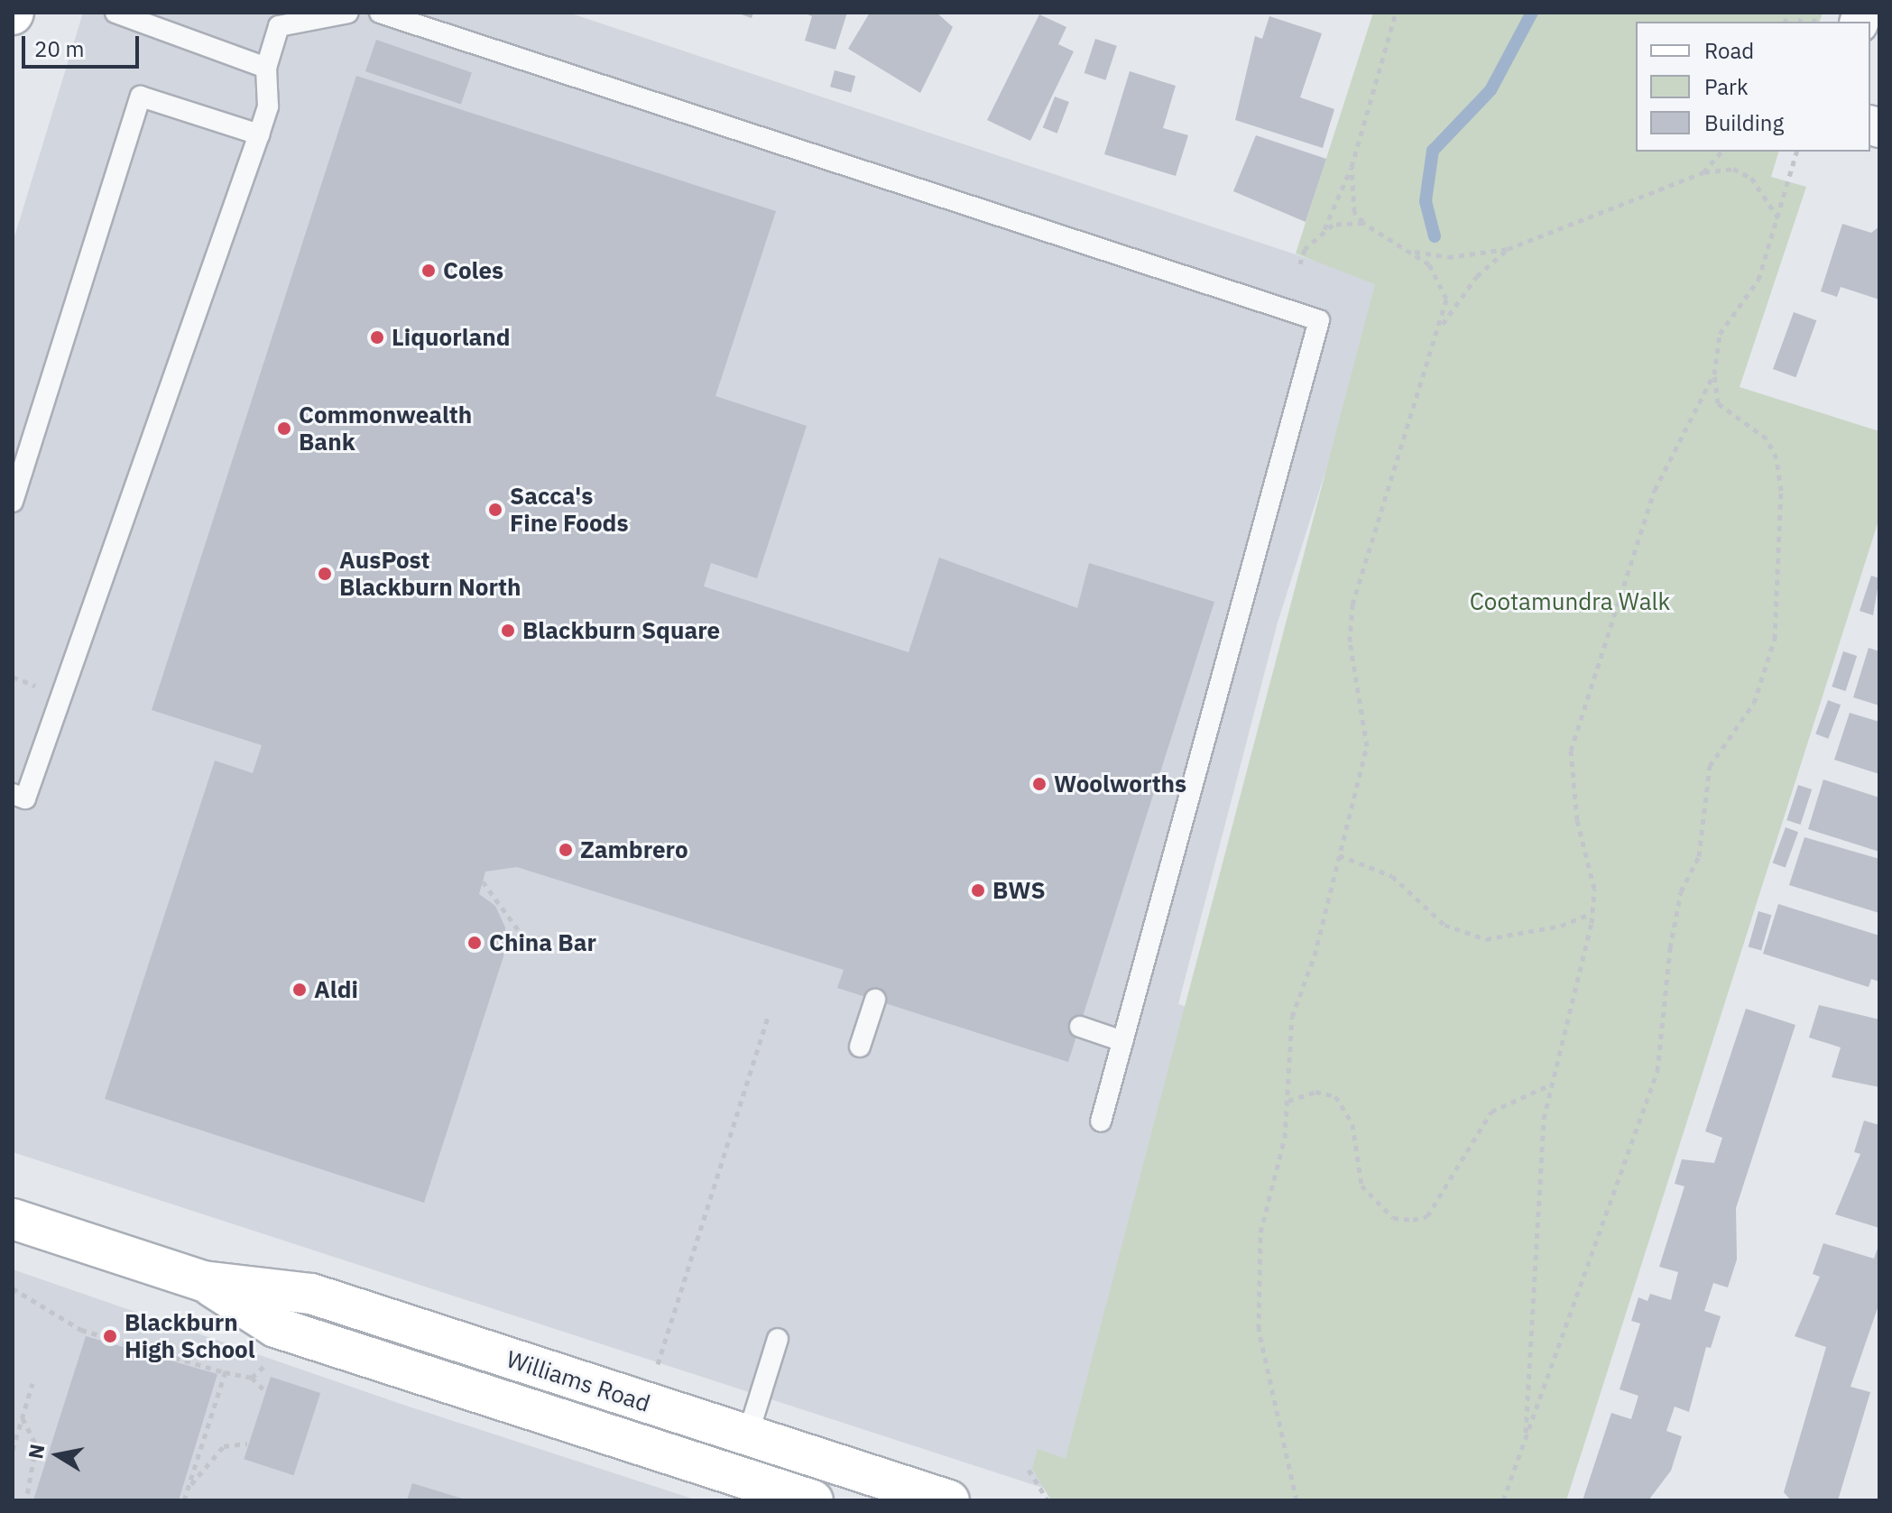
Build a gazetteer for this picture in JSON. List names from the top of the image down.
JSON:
{
  "streets": {
    "main road": ["Williams Road"]
  },
  "parks": ["Cootamundra Walk"],
  "places": [
    "Coles",
    "Liquorland",
    "Commonwealth Bank",
    "Sacca's Fine Foods",
    "AusPost Blackburn North",
    "Blackburn Square",
    "Woolworths",
    "Zambrero",
    "BWS",
    "China Bar",
    "Aldi",
    "Blackburn High School"
  ],
  "legend": ["Road", "Park", "Building"],
  "scale_bar": "20 m",
  "north": "left"
}
